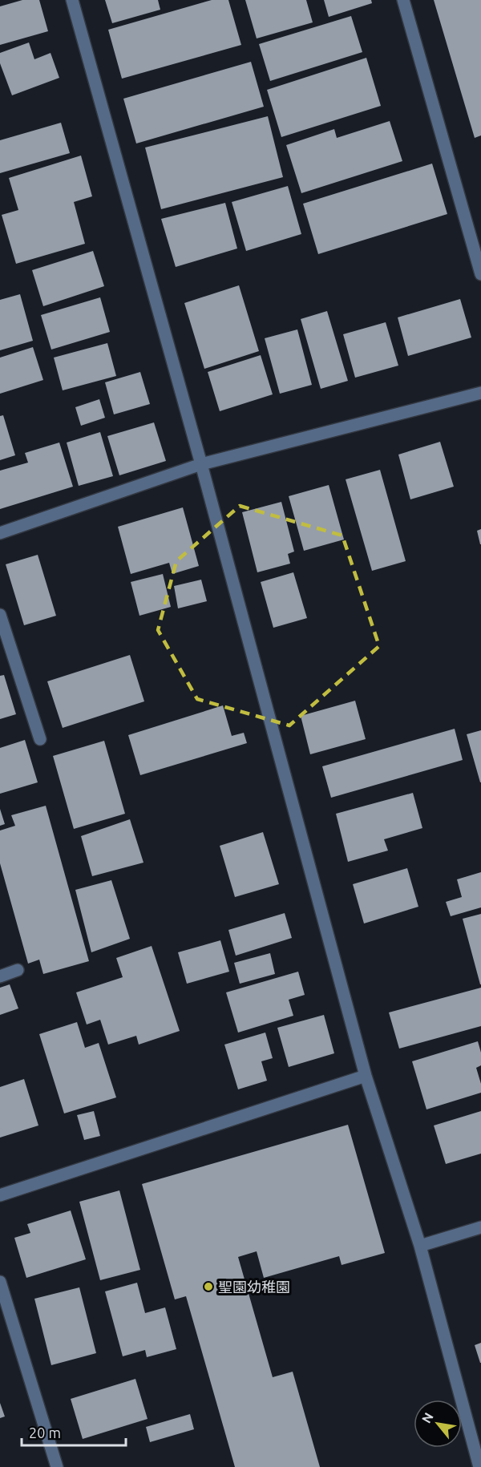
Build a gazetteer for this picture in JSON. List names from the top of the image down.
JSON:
{
  "places": ["聖園幼稚園"],
  "scale_bar": "20 m",
  "north": "top left"
}
